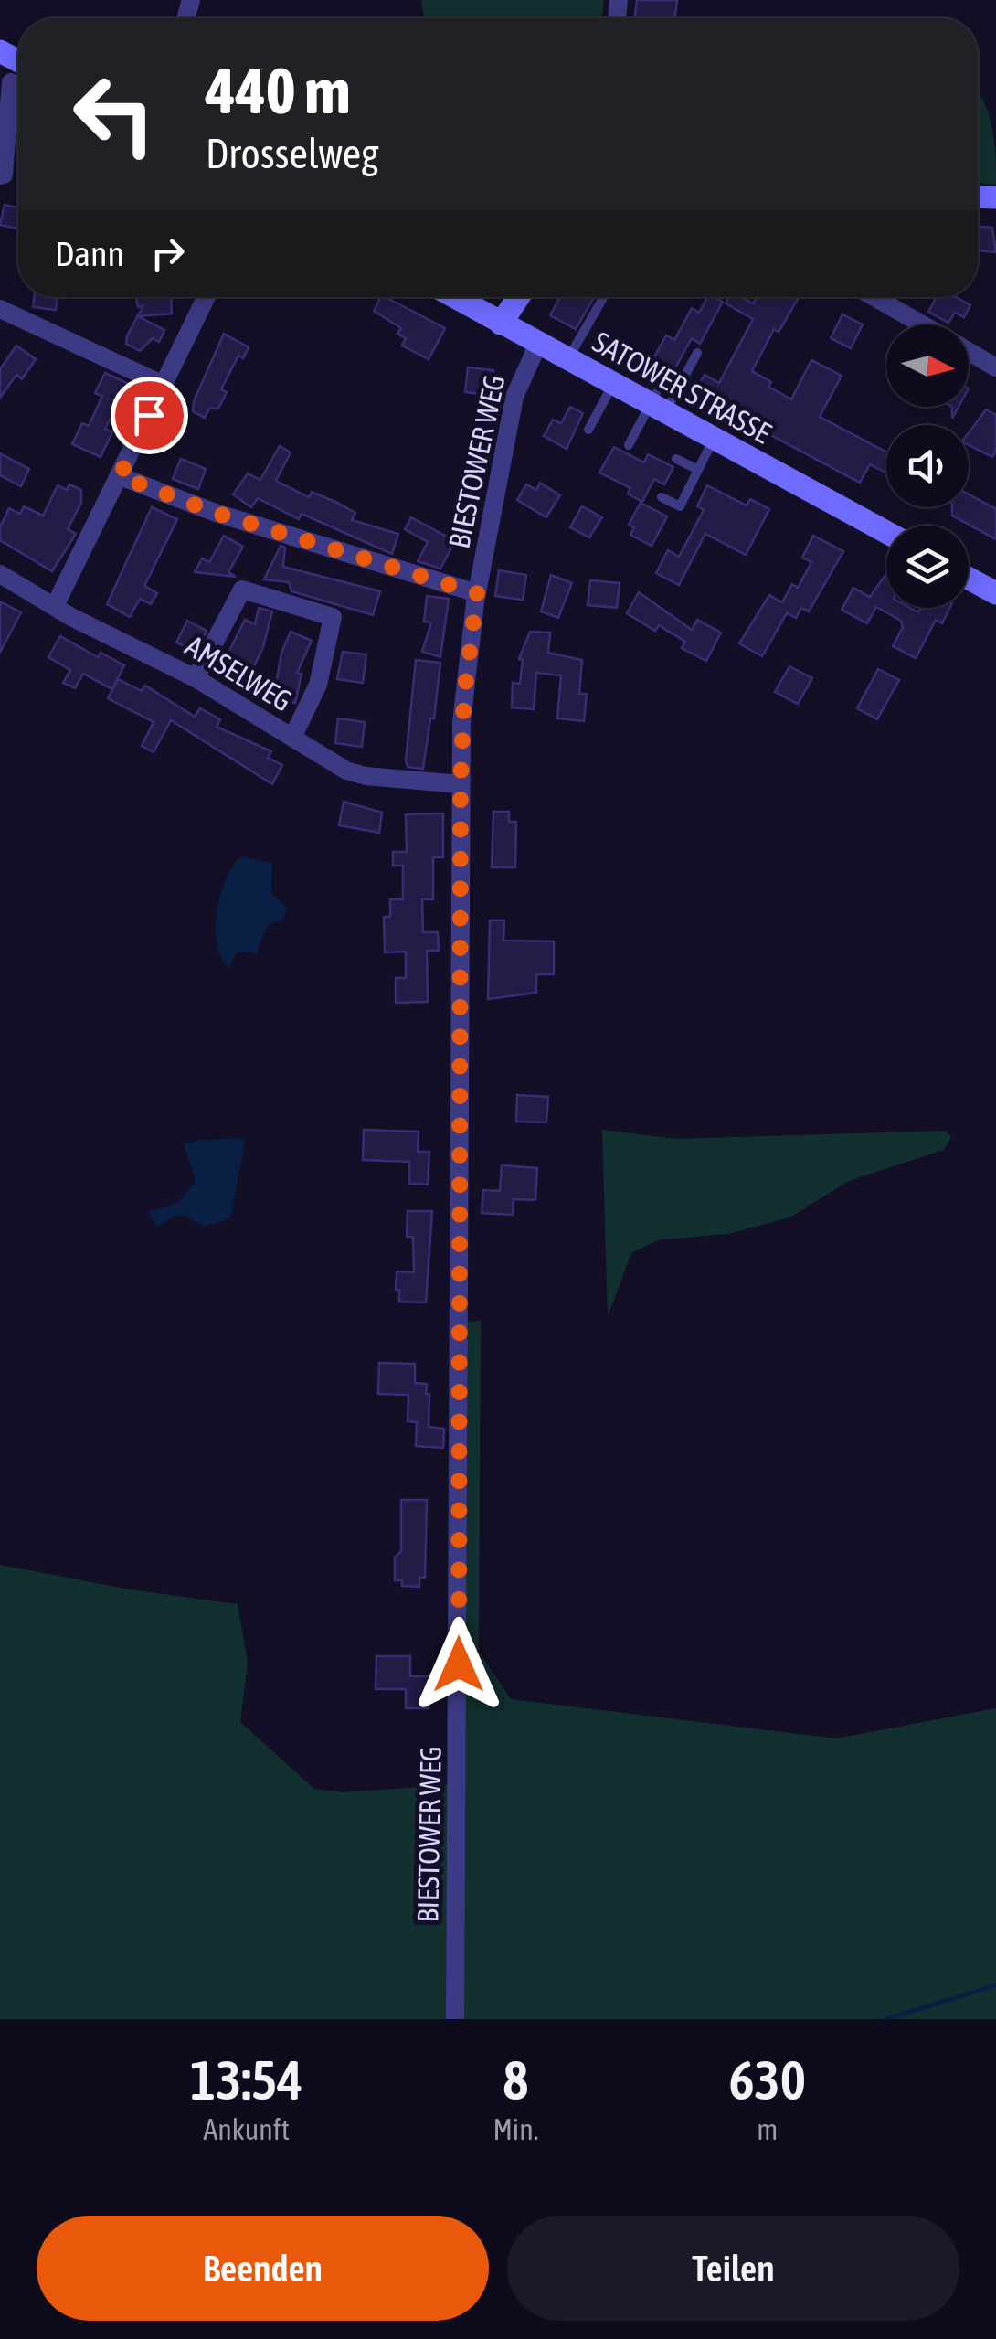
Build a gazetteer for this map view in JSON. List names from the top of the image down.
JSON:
{
  "streets": {
    "main road": ["SATOWER STRASSE"],
    "street": ["BIESTOWER WEG", "AMSELWEG"]
  },
  "crossings": [
    ["SATOWER STRASSE", "BIESTOWER WEG"],
    ["BIESTOWER WEG", "AMSELWEG"]
  ],
  "north": "right",
  "page": {
    "turn": ["440 m", "Drosselweg"],
    "then": "Dann",
    "eta": [
      "13:54",
      "Ankunft",
      "8",
      "Min.",
      "630",
      "m"
    ],
    "buttons": ["Beenden", "Teilen"]
  }
}
